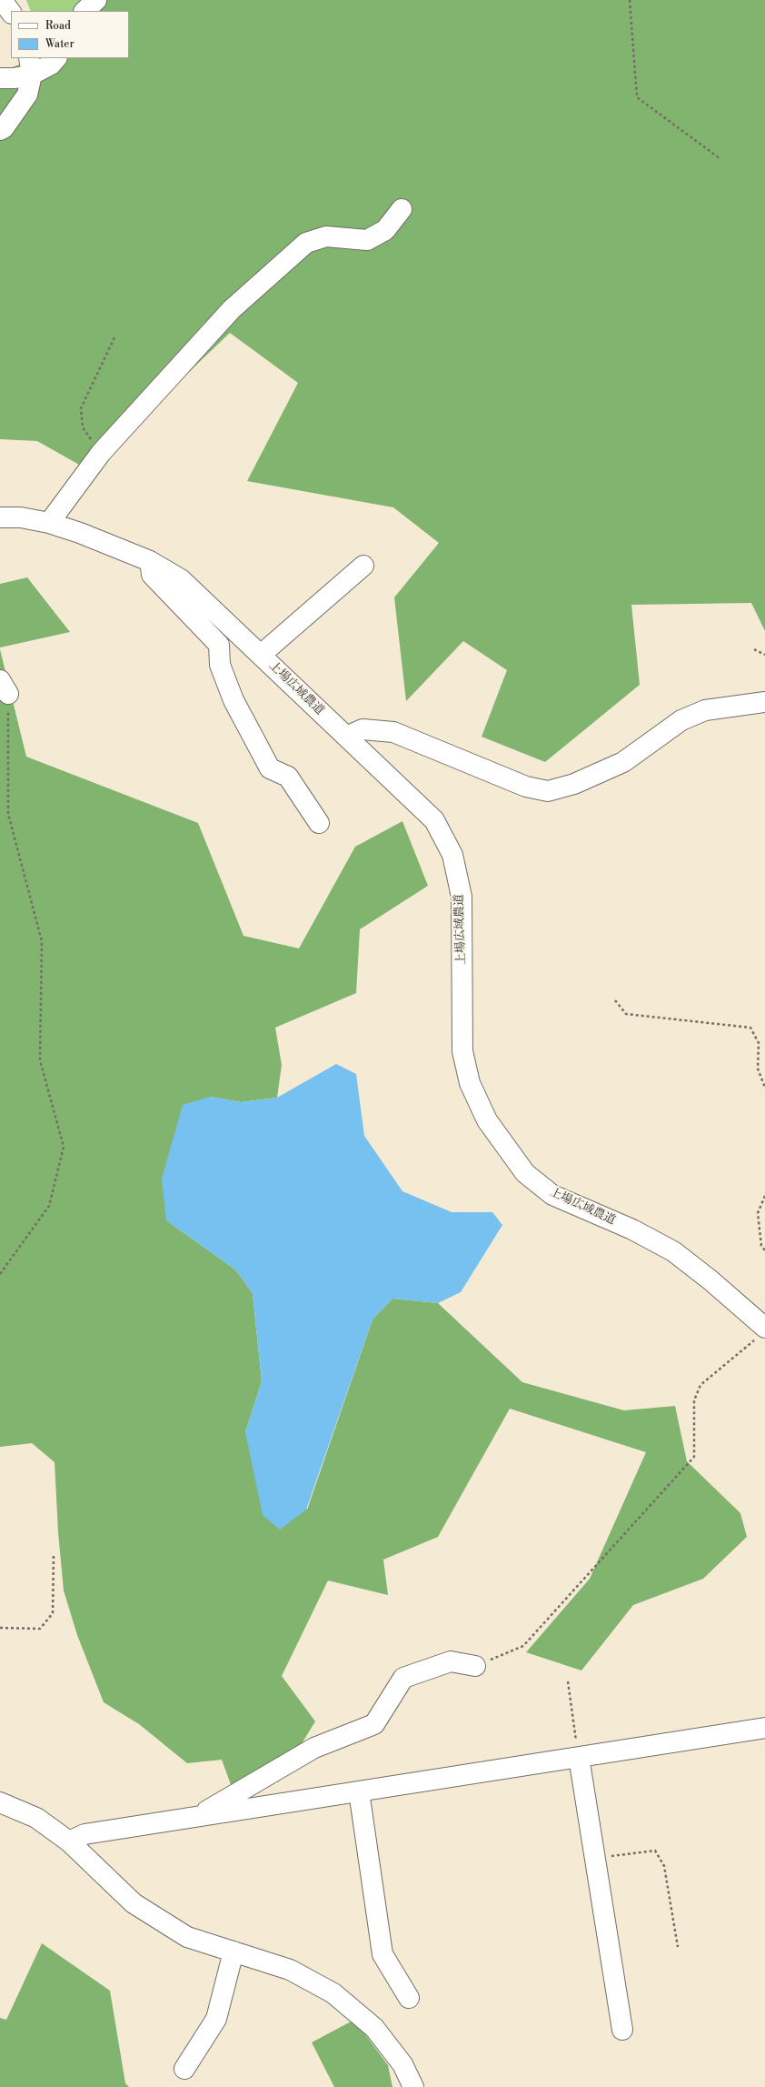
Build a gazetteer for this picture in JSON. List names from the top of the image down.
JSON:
{
  "streets": {
    "street": ["上場広域農道"]
  },
  "legend": ["Road", "Water"]
}
